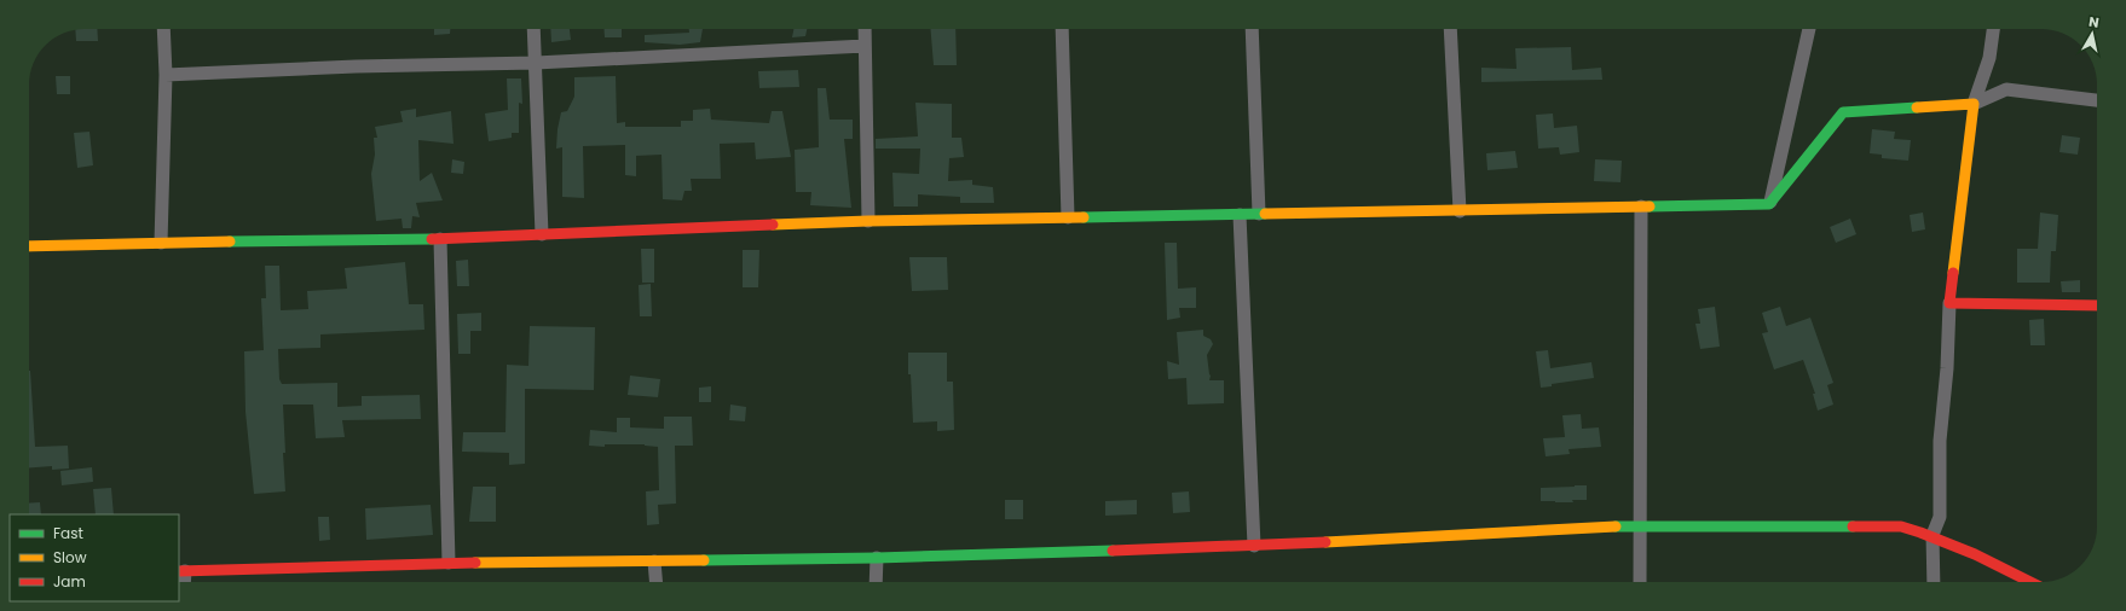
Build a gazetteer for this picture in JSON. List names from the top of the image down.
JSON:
{
  "legend": ["Fast", "Slow", "Jam"],
  "north": "top"
}
